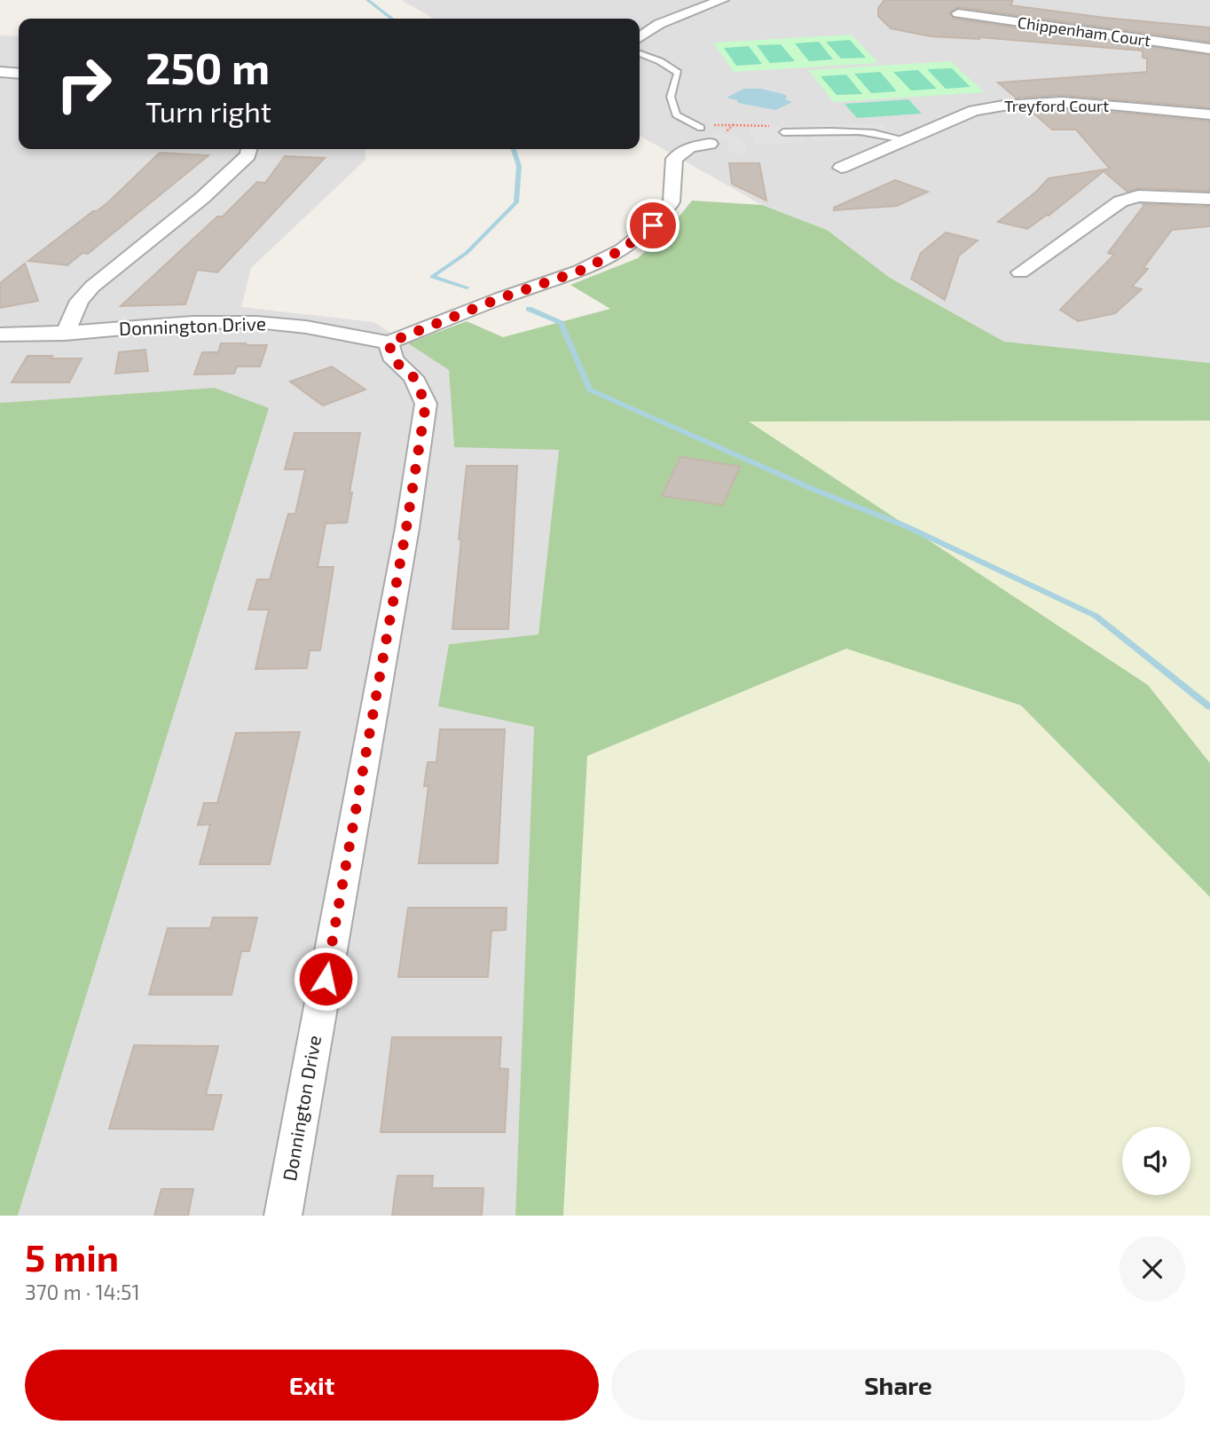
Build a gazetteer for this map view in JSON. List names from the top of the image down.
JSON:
{
  "streets": {
    "street": ["Chippenham Court", "Treyford Court", "Donnington Drive"]
  },
  "page": {
    "turn": ["250 m", "Turn right"],
    "heading": ["5 min", "370 m · 14:51"],
    "buttons": ["Exit", "Share"]
  }
}
